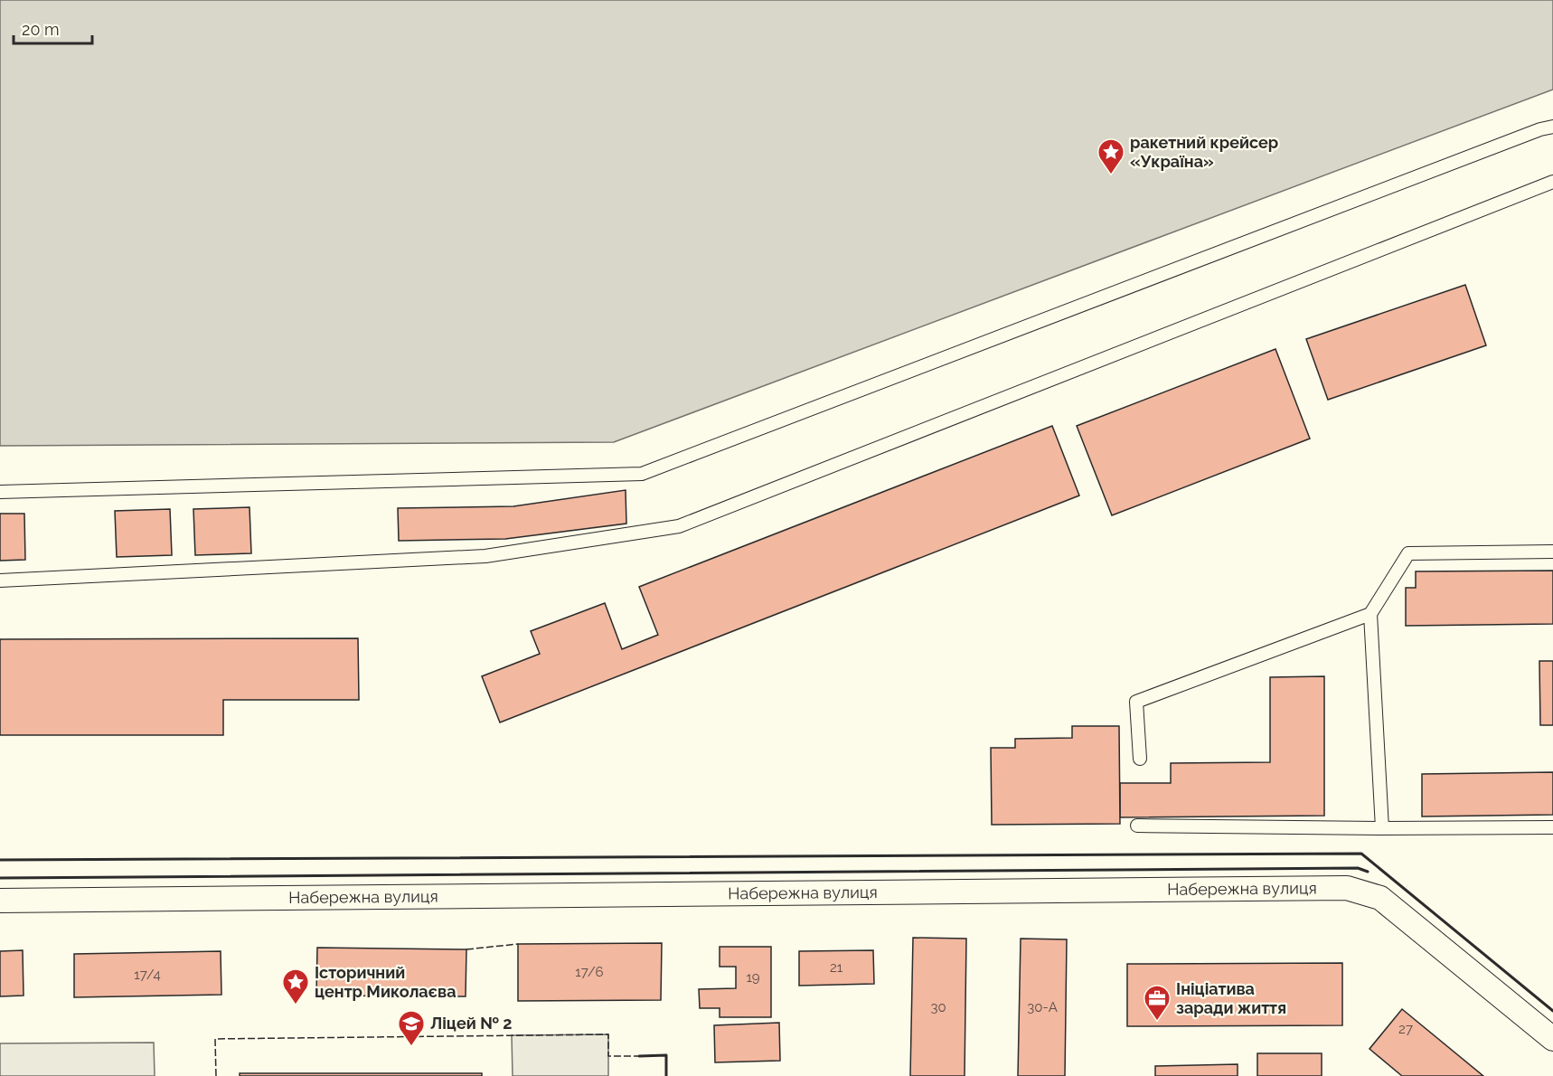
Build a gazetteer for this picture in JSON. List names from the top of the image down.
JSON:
{
  "streets": {
    "street": ["Набережна вулиця"]
  },
  "places": {
    "place": ["ракетний крейсер «Україна»", "Історичний центр Миколаєва"],
    "office": ["Ініціатива заради життя"],
    "school or university": ["Ліцей № 2"]
  },
  "house_numbers": [
    "21",
    "17/6",
    "17/4",
    "19",
    "30",
    "30-А",
    "27"
  ],
  "scale_bar": "20 m"
}
